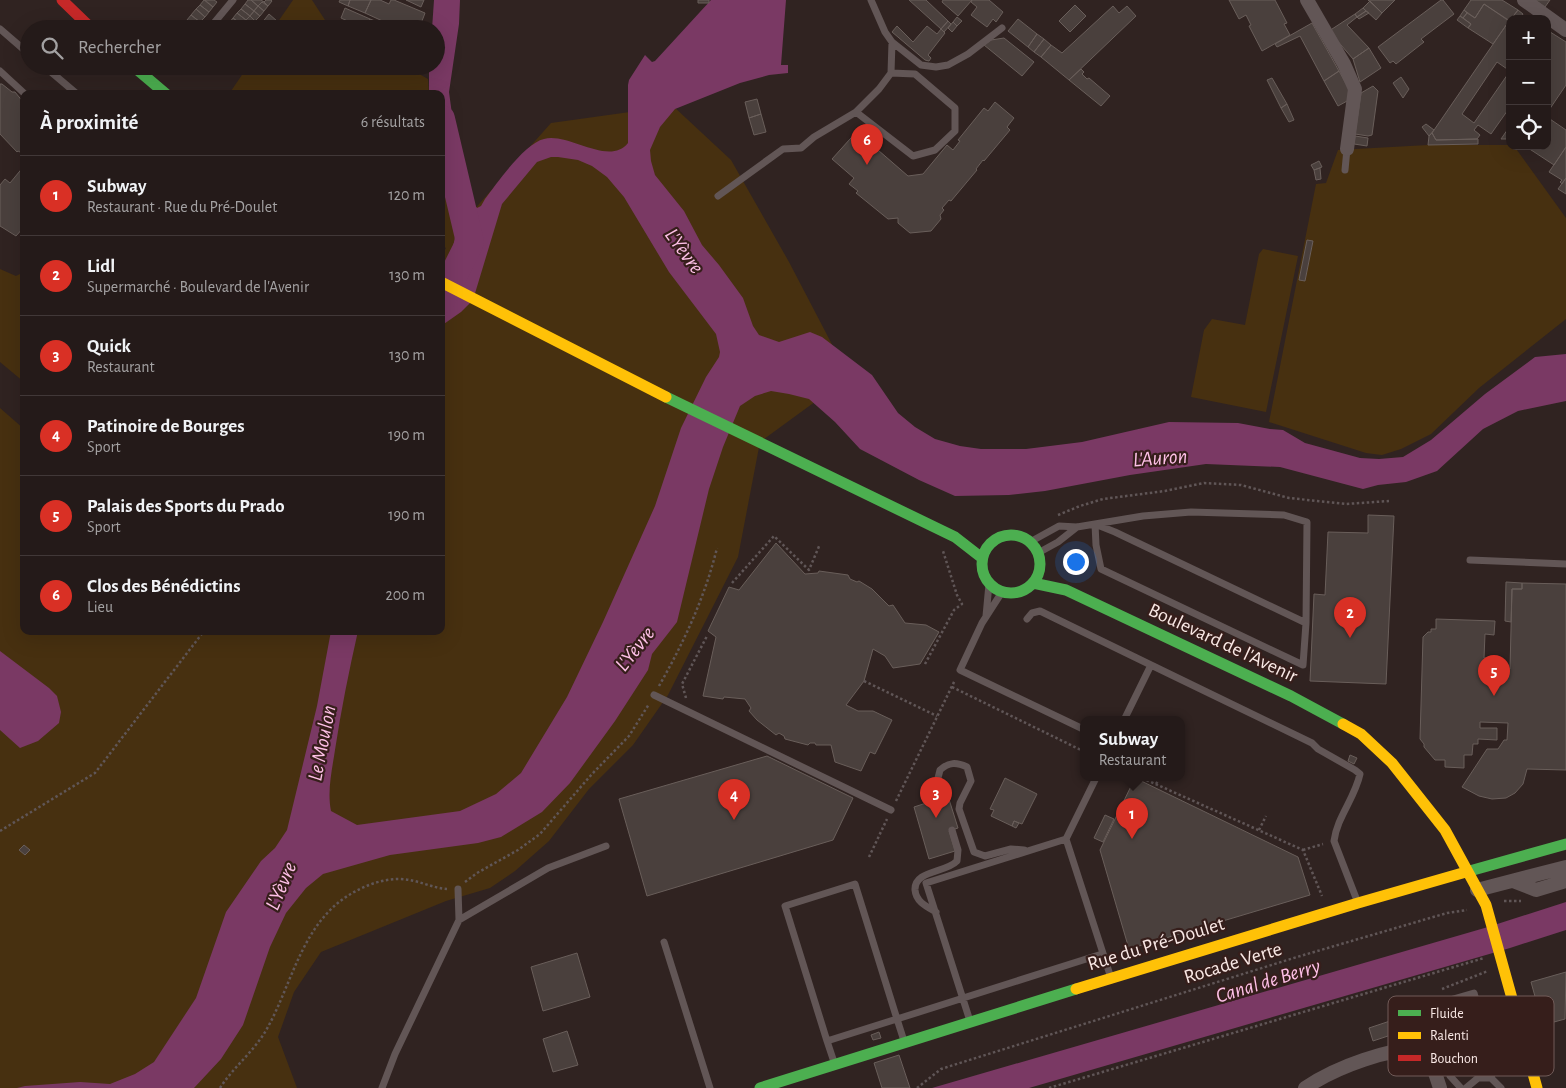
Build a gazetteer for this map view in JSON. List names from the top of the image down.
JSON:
{
  "streets": {
    "main road": ["Boulevard de l'Avenir", "Rue du Pré-Doulet"],
    "path": ["Rocade Verte"]
  },
  "crossings": [
    ["Boulevard de l'Avenir", "Rue du Pré-Doulet"],
    ["Boulevard de l'Avenir", "Rocade Verte"]
  ],
  "water": [
    "L'Yèvre",
    "L'Auron",
    "Le Moulon",
    "Canal de Berry"
  ],
  "legend": ["Fluide", "Ralenti", "Bouchon"],
  "page": {
    "map_buttons": ["+", "−"],
    "search": "Rechercher",
    "heading": ["À proximité", "6 résultats"],
    "pins": [
      "6",
      "2",
      "5",
      "3",
      "4",
      "1"
    ],
    "list": [
      {
        "mark": "1",
        "name": "Subway",
        "note": "Restaurant · Rue du Pré-Doulet",
        "value": "120 m"
      },
      {
        "mark": "2",
        "name": "Lidl",
        "note": "Supermarché · Boulevard de l'Avenir",
        "value": "130 m"
      },
      {
        "mark": "3",
        "name": "Quick",
        "note": "Restaurant",
        "value": "130 m"
      },
      {
        "mark": "4",
        "name": "Patinoire de Bourges",
        "note": "Sport",
        "value": "190 m"
      },
      {
        "mark": "5",
        "name": "Palais des Sports du Prado",
        "note": "Sport",
        "value": "190 m"
      },
      {
        "mark": "6",
        "name": "Clos des Bénédictins",
        "note": "Lieu",
        "value": "200 m"
      }
    ],
    "popup": ["Subway", "Restaurant"]
  }
}
